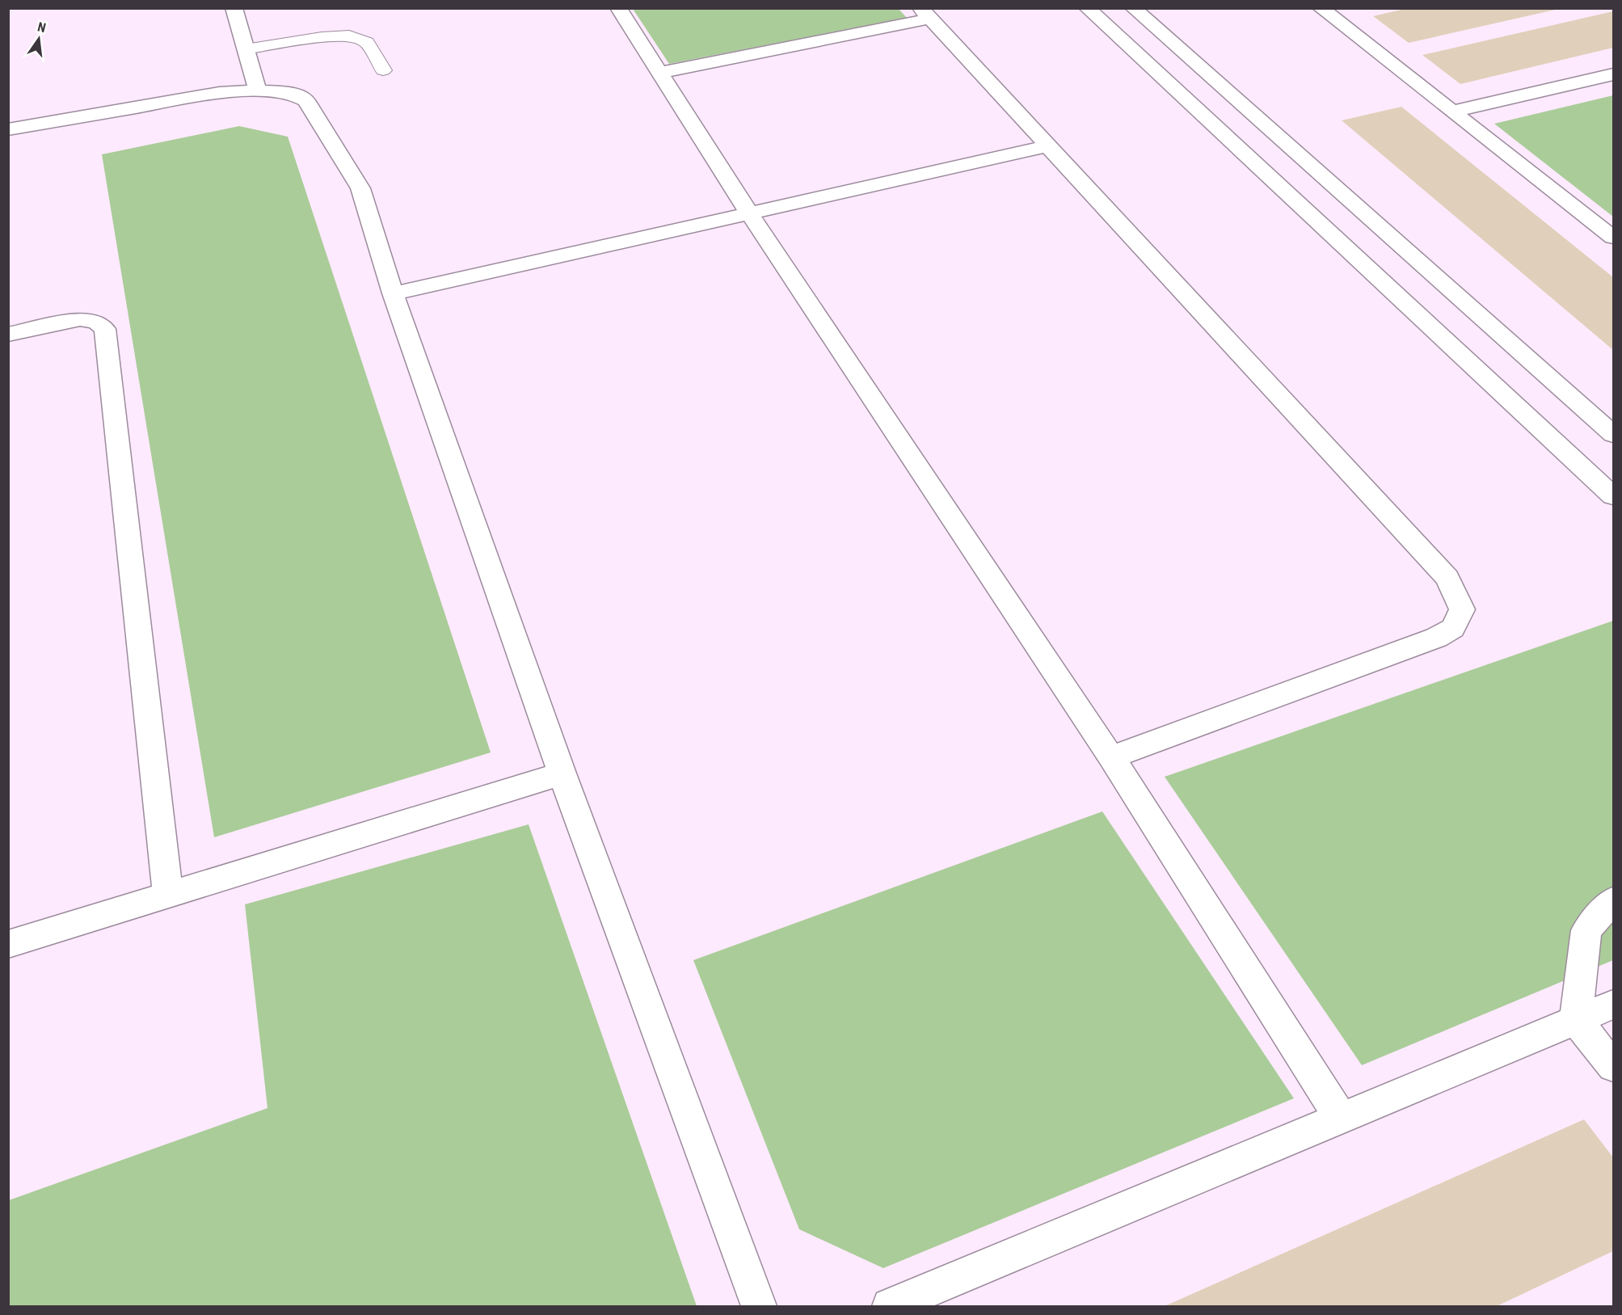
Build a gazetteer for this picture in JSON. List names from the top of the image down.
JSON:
{
  "north": "top"
}
